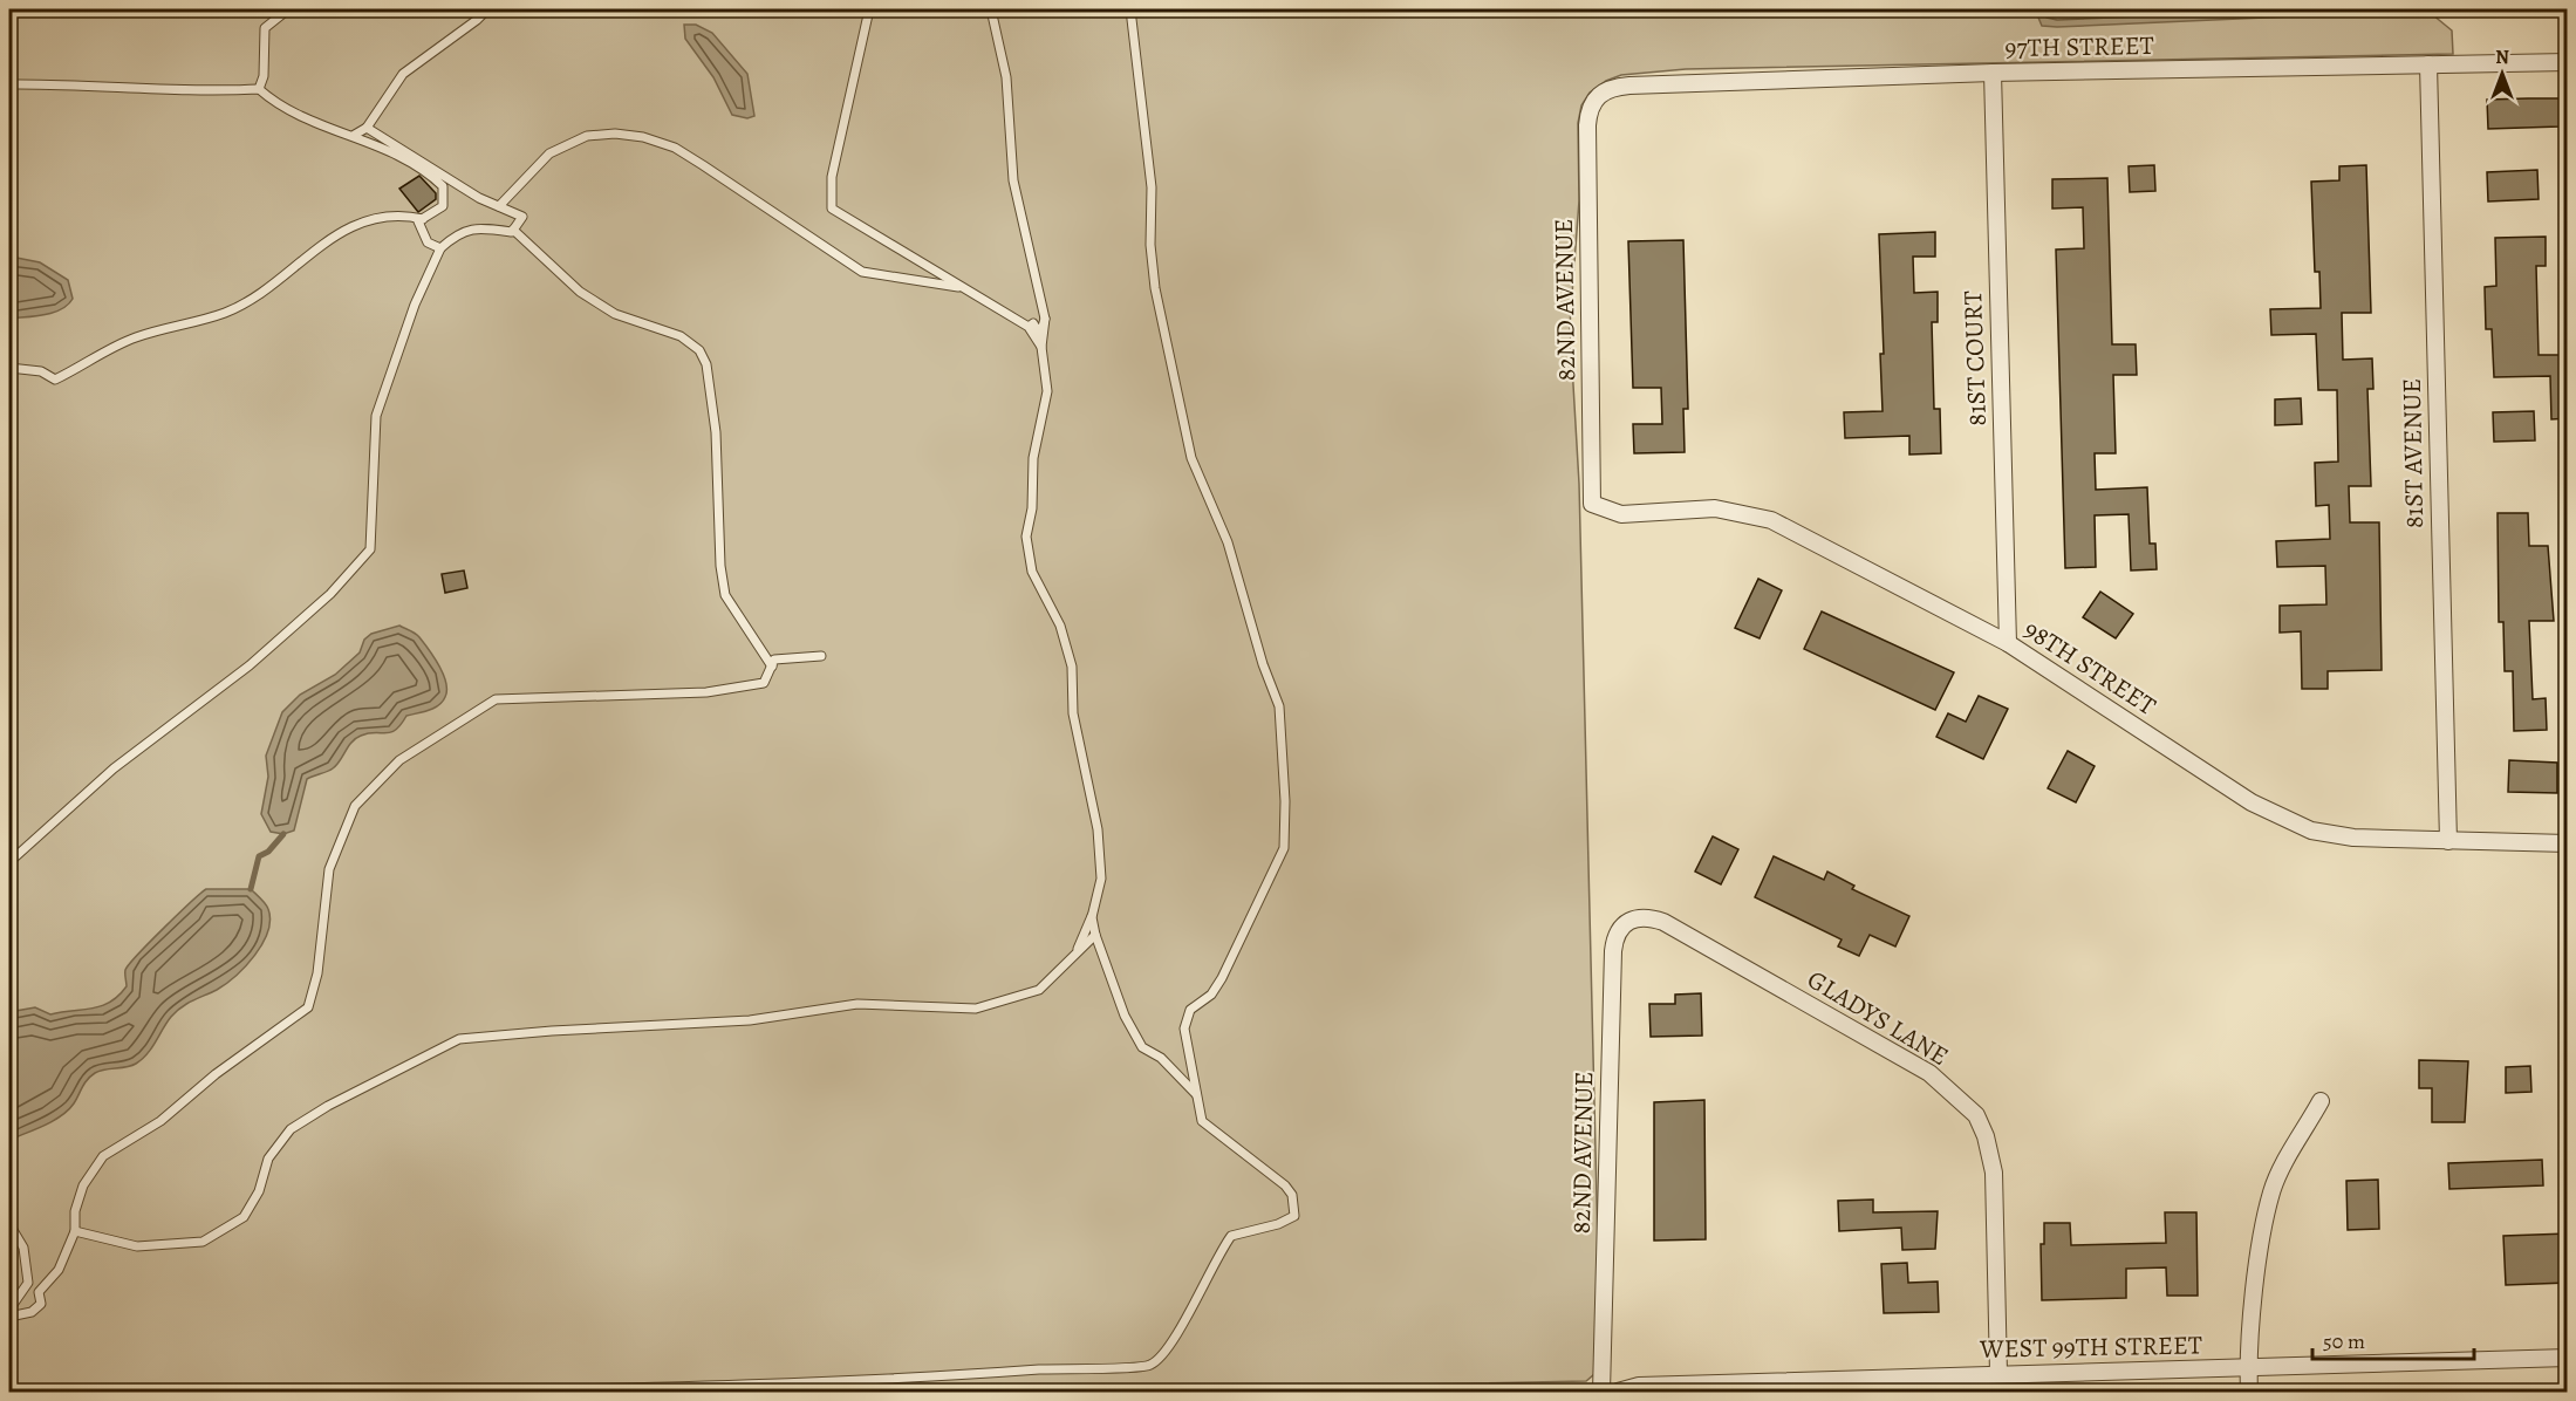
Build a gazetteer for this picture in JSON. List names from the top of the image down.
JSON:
{
  "streets": {
    "street": [
      "97TH STREET",
      "82ND AVENUE",
      "81ST COURT",
      "81ST AVENUE",
      "98TH STREET",
      "GLADYS LANE",
      "WEST 99TH STREET"
    ]
  },
  "crossings": [
    ["97TH STREET", "82ND AVENUE"],
    ["97TH STREET", "81ST COURT"],
    ["97TH STREET", "81ST AVENUE"],
    ["82ND AVENUE", "98TH STREET"],
    ["82ND AVENUE", "GLADYS LANE"],
    ["81ST COURT", "98TH STREET"],
    ["81ST AVENUE", "98TH STREET"],
    ["GLADYS LANE", "WEST 99TH STREET"]
  ],
  "scale_bar": "50 m",
  "north": "top"
}
